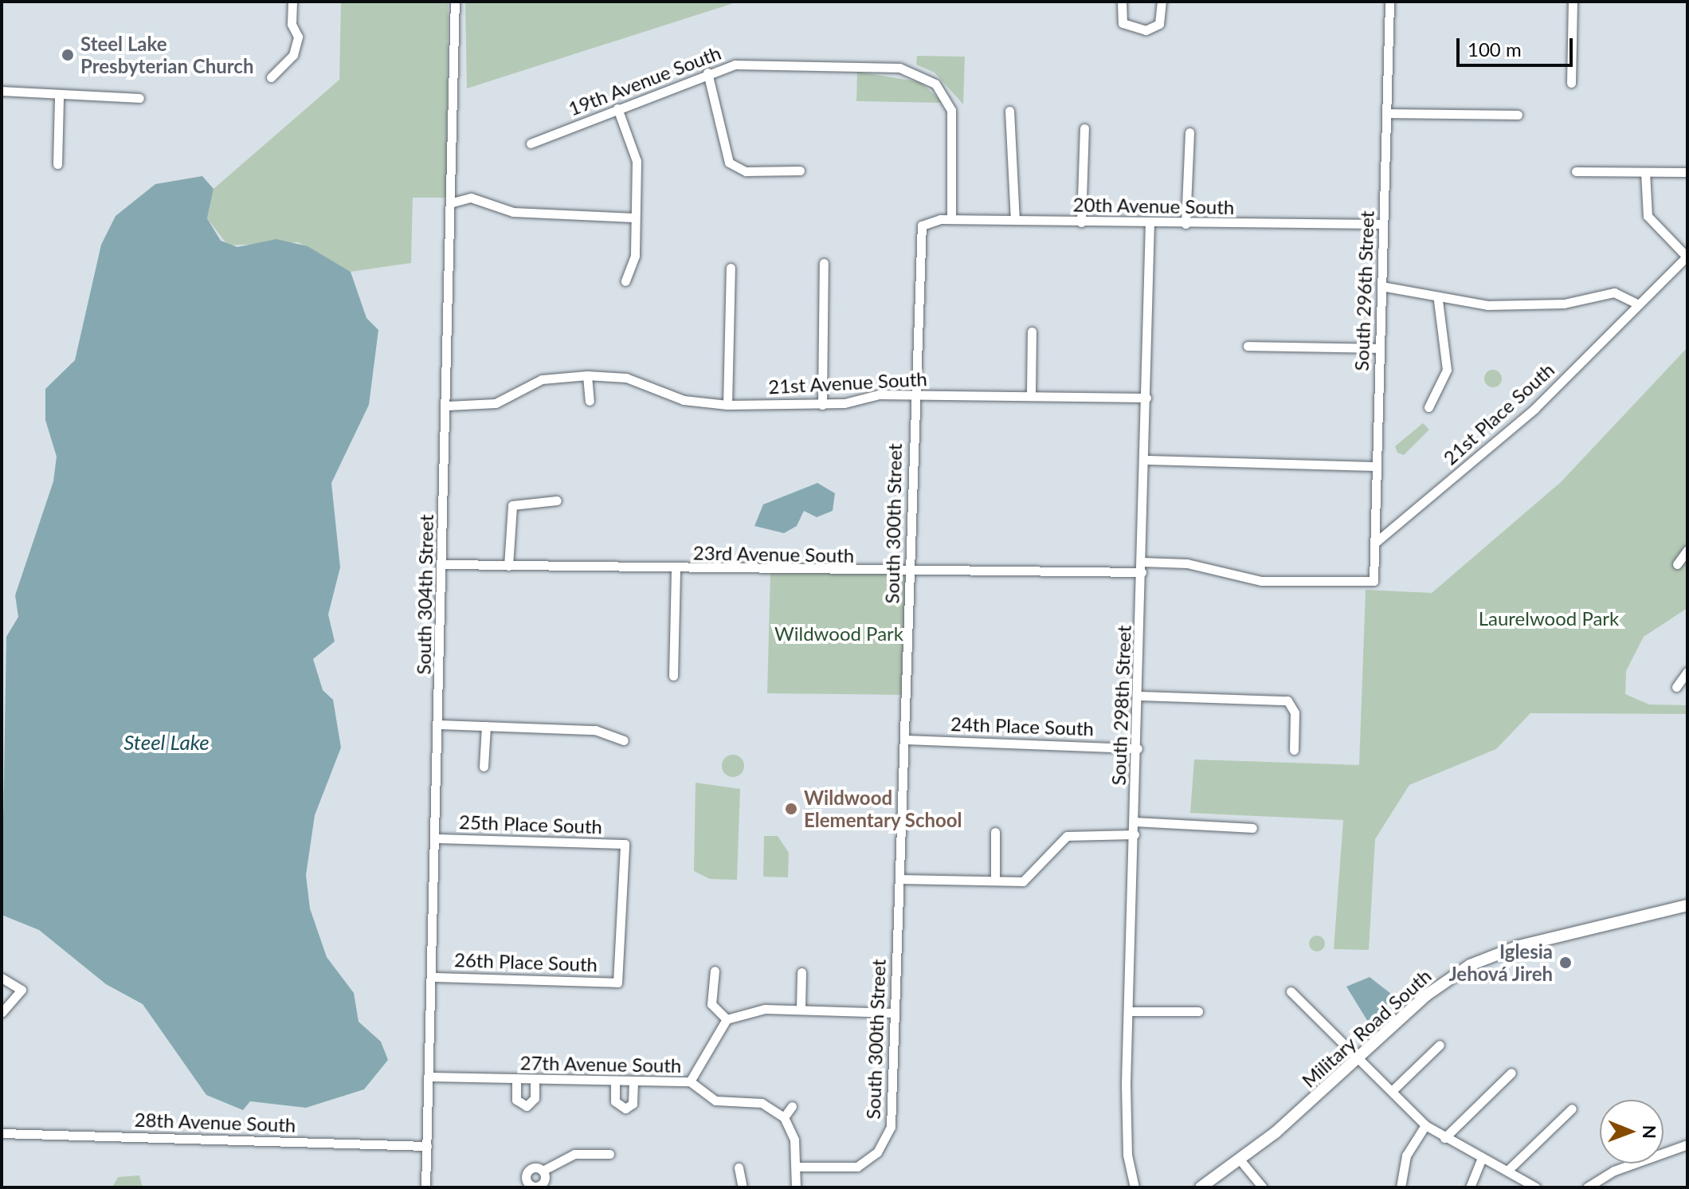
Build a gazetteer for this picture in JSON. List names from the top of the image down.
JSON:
{
  "streets": {
    "main road": ["Military Road South"],
    "street": [
      "19th Avenue South",
      "20th Avenue South",
      "South 296th Street",
      "21st Avenue South",
      "21st Place South",
      "South 300th Street",
      "23rd Avenue South",
      "South 304th Street",
      "South 298th Street",
      "24th Place South",
      "25th Place South",
      "26th Place South",
      "27th Avenue South",
      "28th Avenue South"
    ]
  },
  "crossings": [
    ["19th Avenue South", "20th Avenue South"],
    ["20th Avenue South", "South 296th Street"],
    ["20th Avenue South", "South 300th Street"],
    ["20th Avenue South", "South 298th Street"],
    ["South 296th Street", "21st Place South"],
    ["South 296th Street", "South 298th Street"],
    ["21st Avenue South", "South 300th Street"],
    ["21st Avenue South", "South 304th Street"],
    ["21st Avenue South", "South 298th Street"],
    ["South 300th Street", "23rd Avenue South"],
    ["South 300th Street", "24th Place South"],
    ["23rd Avenue South", "South 304th Street"],
    ["23rd Avenue South", "South 298th Street"],
    ["South 304th Street", "25th Place South"],
    ["South 304th Street", "26th Place South"],
    ["South 304th Street", "27th Avenue South"],
    ["South 304th Street", "28th Avenue South"],
    ["South 298th Street", "24th Place South"],
    ["25th Place South", "26th Place South"]
  ],
  "water": ["Steel Lake"],
  "parks": ["Laurelwood Park", "Wildwood Park"],
  "places": ["Steel Lake Presbyterian Church", "Wildwood Elementary School", "Iglesia Jehová Jireh"],
  "scale_bar": "100 m",
  "north": "right"
}
